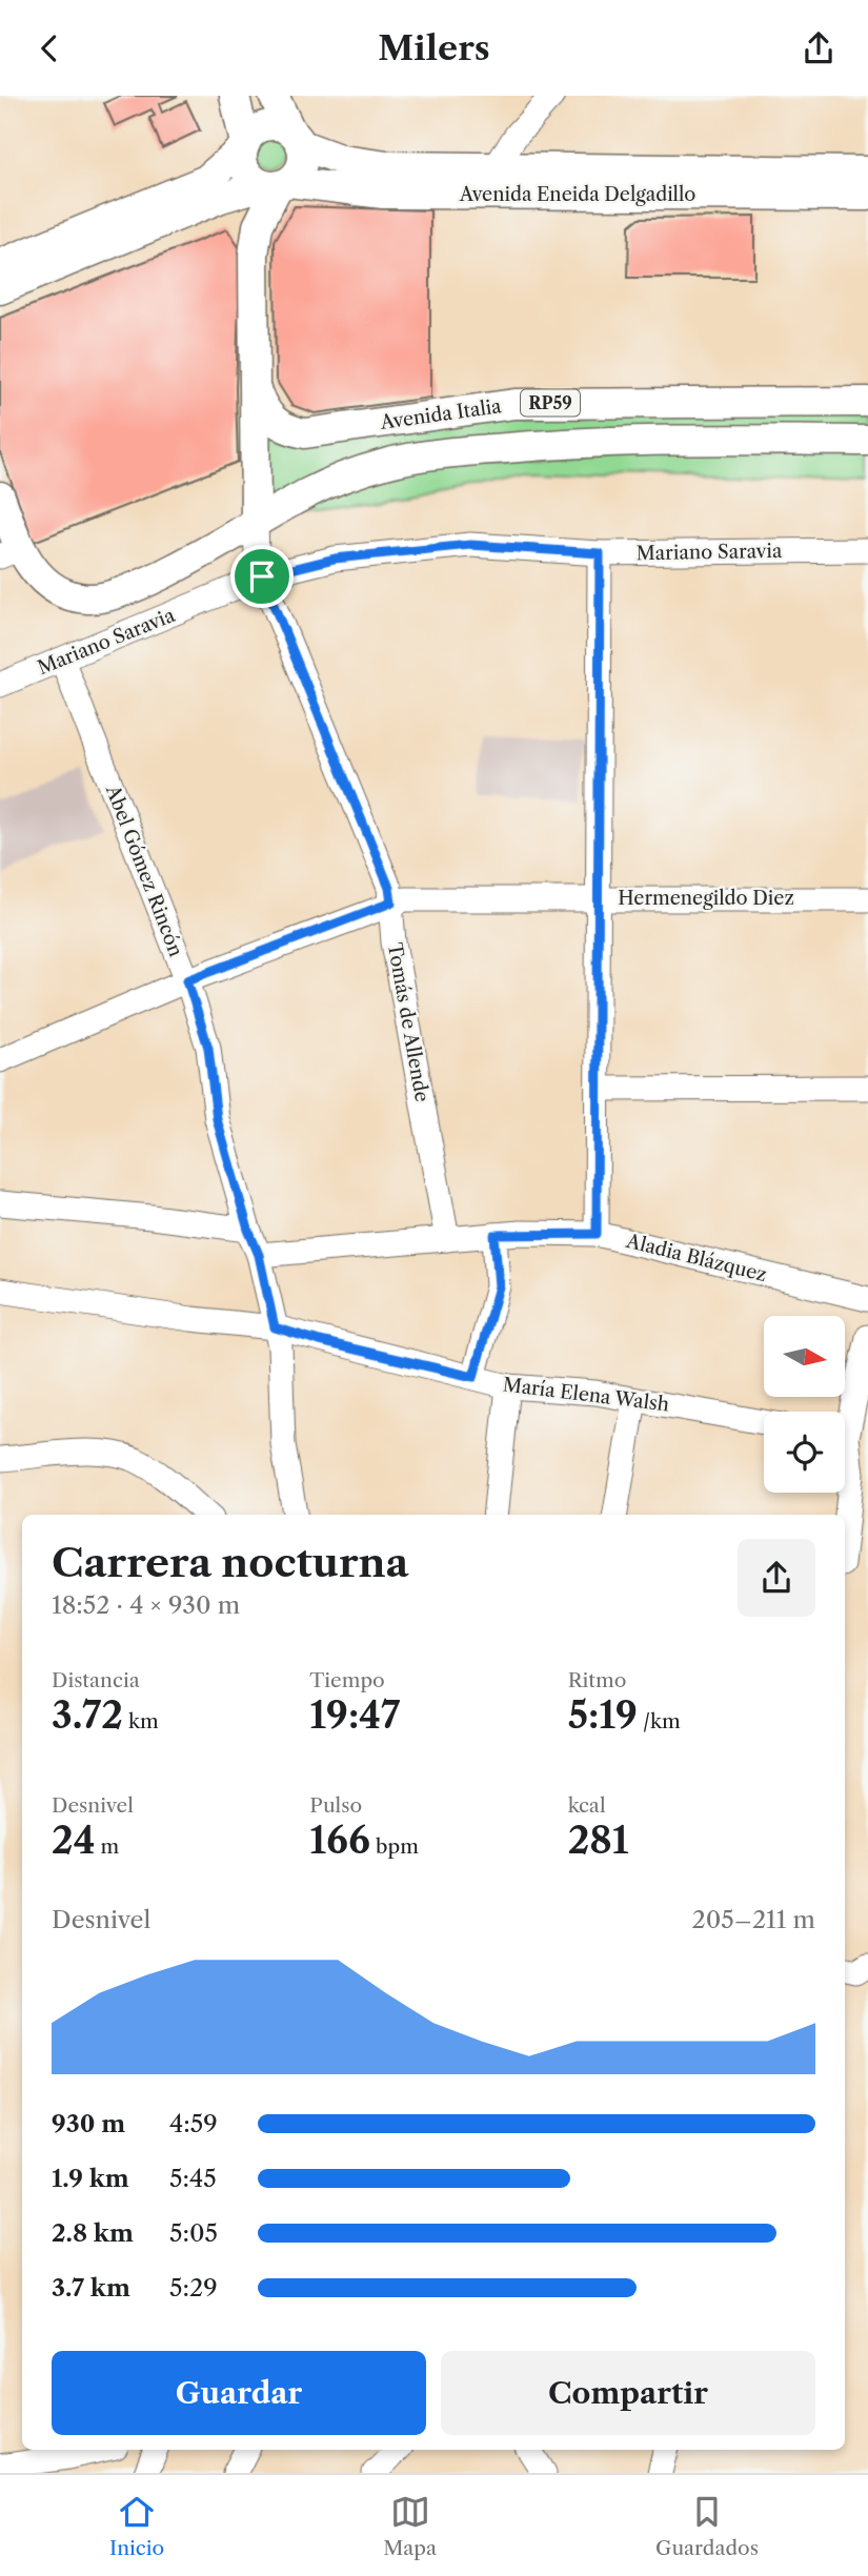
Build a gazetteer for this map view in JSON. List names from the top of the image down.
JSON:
{
  "streets": {
    "main road": ["Avenida Eneida Delgadillo", "RP59", "Avenida Italia"],
    "street": [
      "Mariano Saravia",
      "Abel Gómez Rincón",
      "Hermenegildo Diez",
      "Tomás de Allende",
      "Aladia Blázquez",
      "María Elena Walsh"
    ]
  },
  "crossings": [
    ["RP59", "Tomás de Allende"],
    ["Mariano Saravia", "Abel Gómez Rincón"],
    ["Mariano Saravia", "Tomás de Allende"],
    ["Abel Gómez Rincón", "Hermenegildo Diez"],
    ["Abel Gómez Rincón", "Aladia Blázquez"],
    ["Abel Gómez Rincón", "María Elena Walsh"],
    ["Hermenegildo Diez", "Tomás de Allende"],
    ["Tomás de Allende", "Aladia Blázquez"]
  ],
  "north": "right",
  "page": {
    "header": "Milers",
    "heading": ["Carrera nocturna", "18:52 · 4 × 930 m"],
    "stats": [
      ["Distancia", "3.72 km"],
      ["Tiempo", "19:47"],
      ["Ritmo", "5:19 /km"],
      ["Desnivel", "24 m"],
      ["Pulso", "166 bpm"],
      ["kcal", "281"]
    ],
    "chart": ["Desnivel", "205–211 m"],
    "list": [
      {
        "name": "930 m",
        "note": "4:59"
      },
      {
        "name": "1.9 km",
        "note": "5:45"
      },
      {
        "name": "2.8 km",
        "note": "5:05"
      },
      {
        "name": "3.7 km",
        "note": "5:29"
      }
    ],
    "buttons": ["Guardar", "Compartir"],
    "tabs": ["Inicio", "Mapa", "Guardados"]
  }
}
